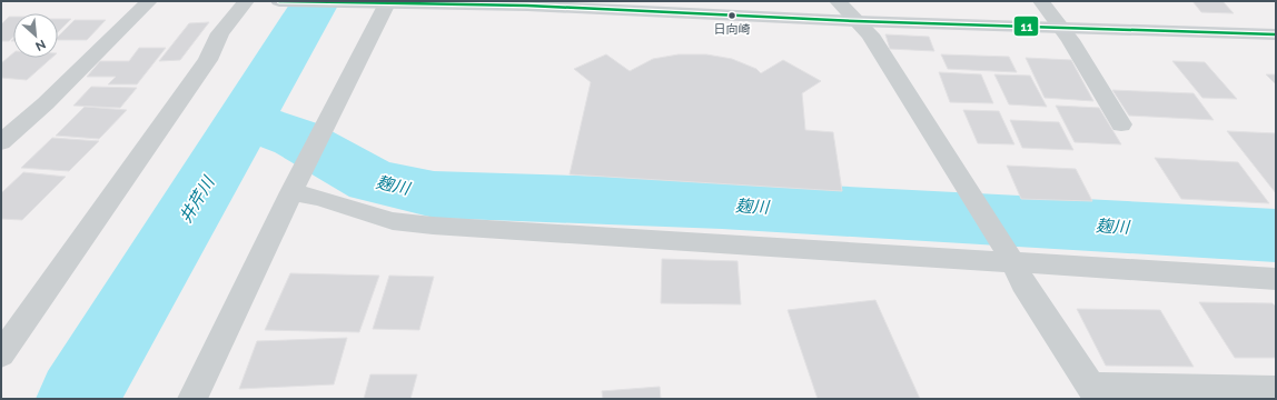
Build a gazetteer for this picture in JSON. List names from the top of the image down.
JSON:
{
  "water": ["麹川", "井芹川"],
  "places": ["日向崎"],
  "lines": ["transit line 11"],
  "north": "bottom right"
}
